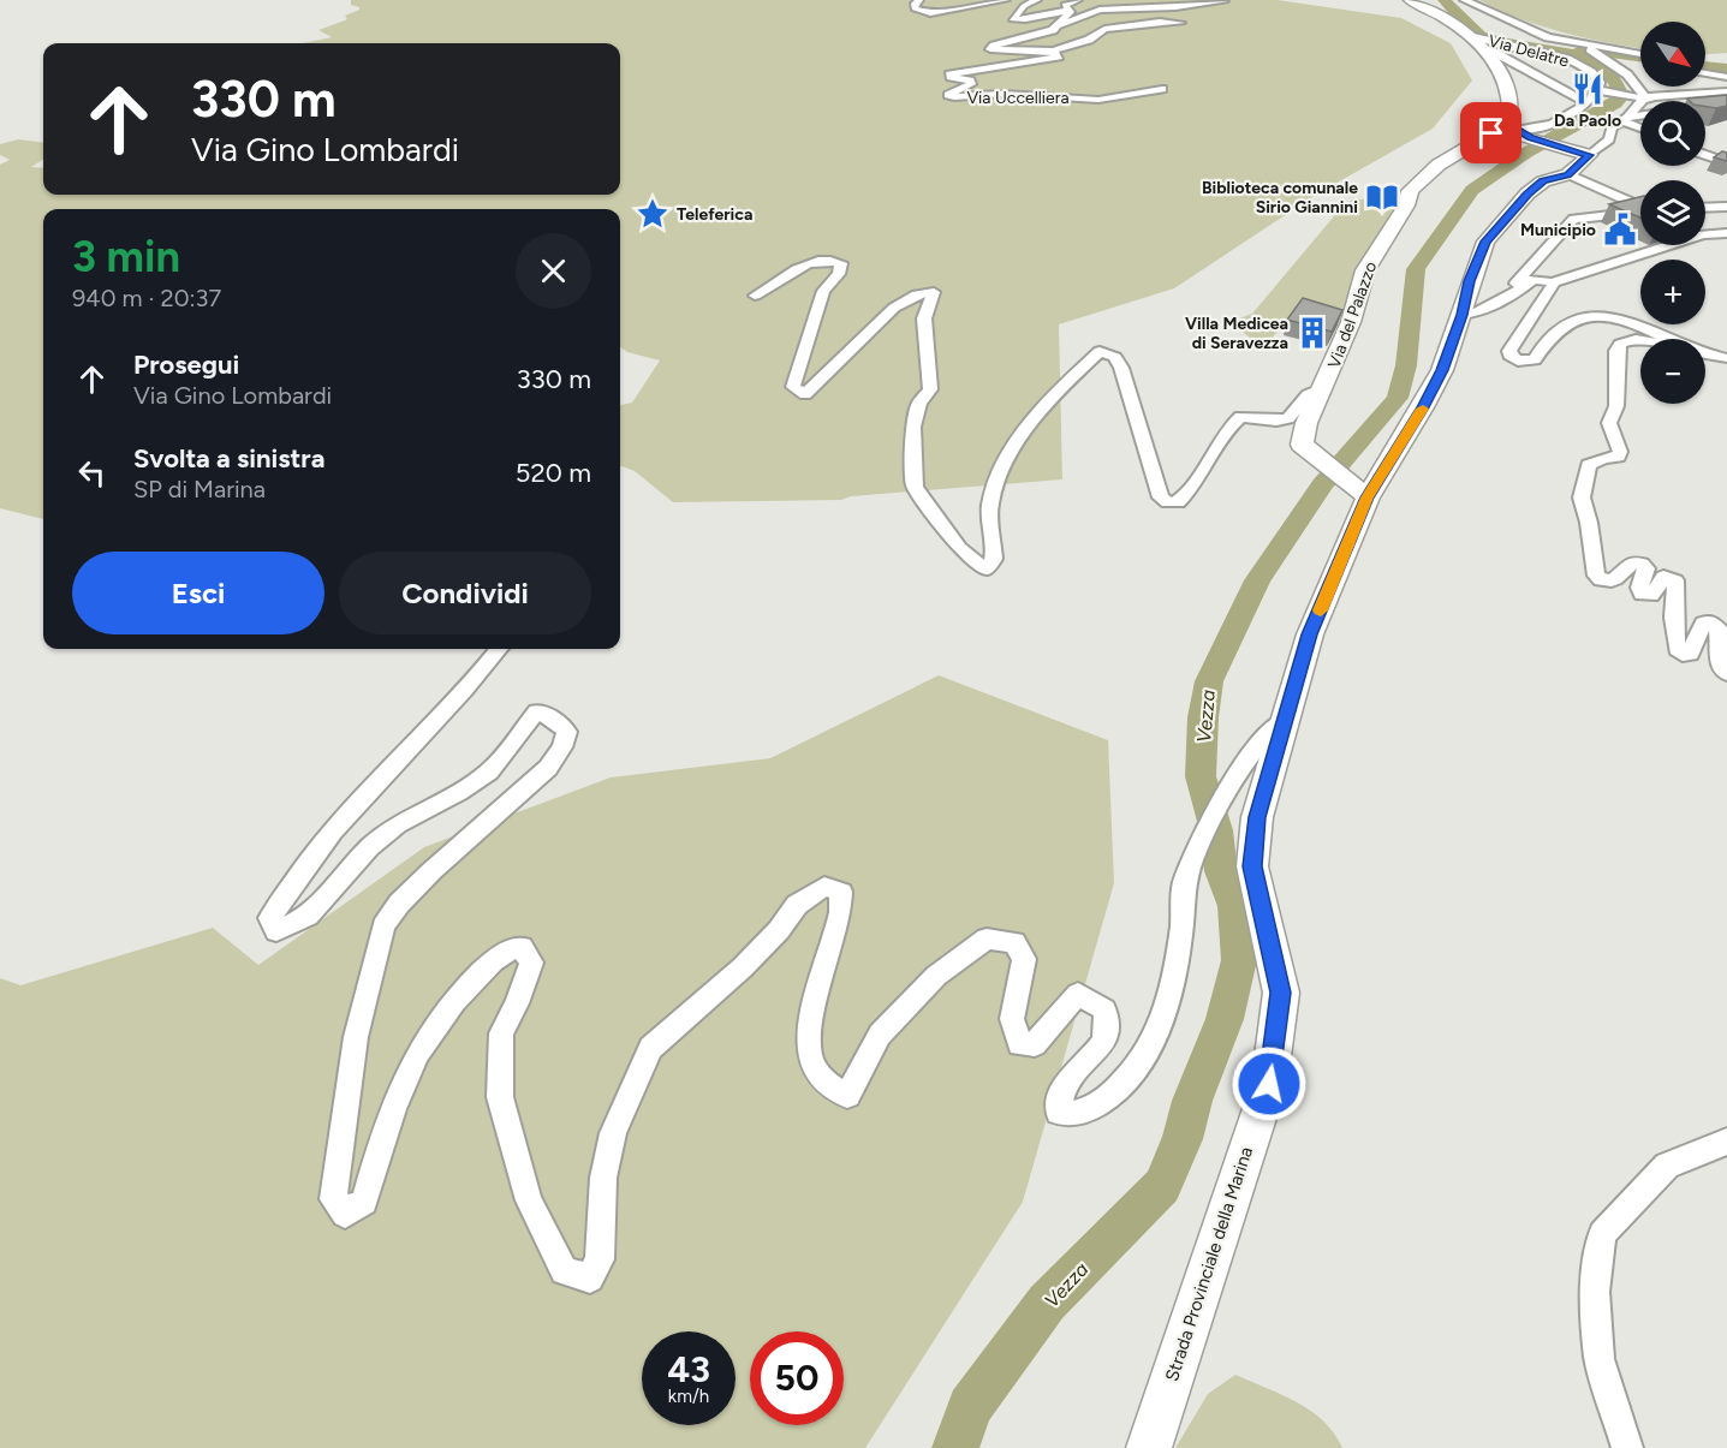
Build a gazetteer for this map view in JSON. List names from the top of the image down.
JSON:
{
  "streets": {
    "main road": ["Via del Palazzo", "Strada Provinciale della Marina"],
    "street": ["Via Delatre", "Via Uccelliera"]
  },
  "crossings": [
    ["Via del Palazzo", "Strada Provinciale della Marina"]
  ],
  "water": ["Vezza"],
  "places": {
    "restaurant": ["Da Paolo"],
    "library": ["Biblioteca comunale Sirio Giannini"],
    "place": ["Teleferica"],
    "public building": ["Municipio"],
    "building": ["Villa Medicea di Seravezza"]
  },
  "north": "bottom right",
  "page": {
    "map_buttons": ["+", "−"],
    "turn": ["330 m", "Via Gino Lombardi"],
    "heading": ["3 min", "940 m · 20:37"],
    "list": [
      {
        "name": "Prosegui",
        "note": "Via Gino Lombardi",
        "value": "330 m"
      },
      {
        "name": "Svolta a sinistra",
        "note": "SP di Marina",
        "value": "520 m"
      }
    ],
    "buttons": ["Esci", "Condividi"],
    "speed": "43 km/h",
    "limit": "50"
  }
}
